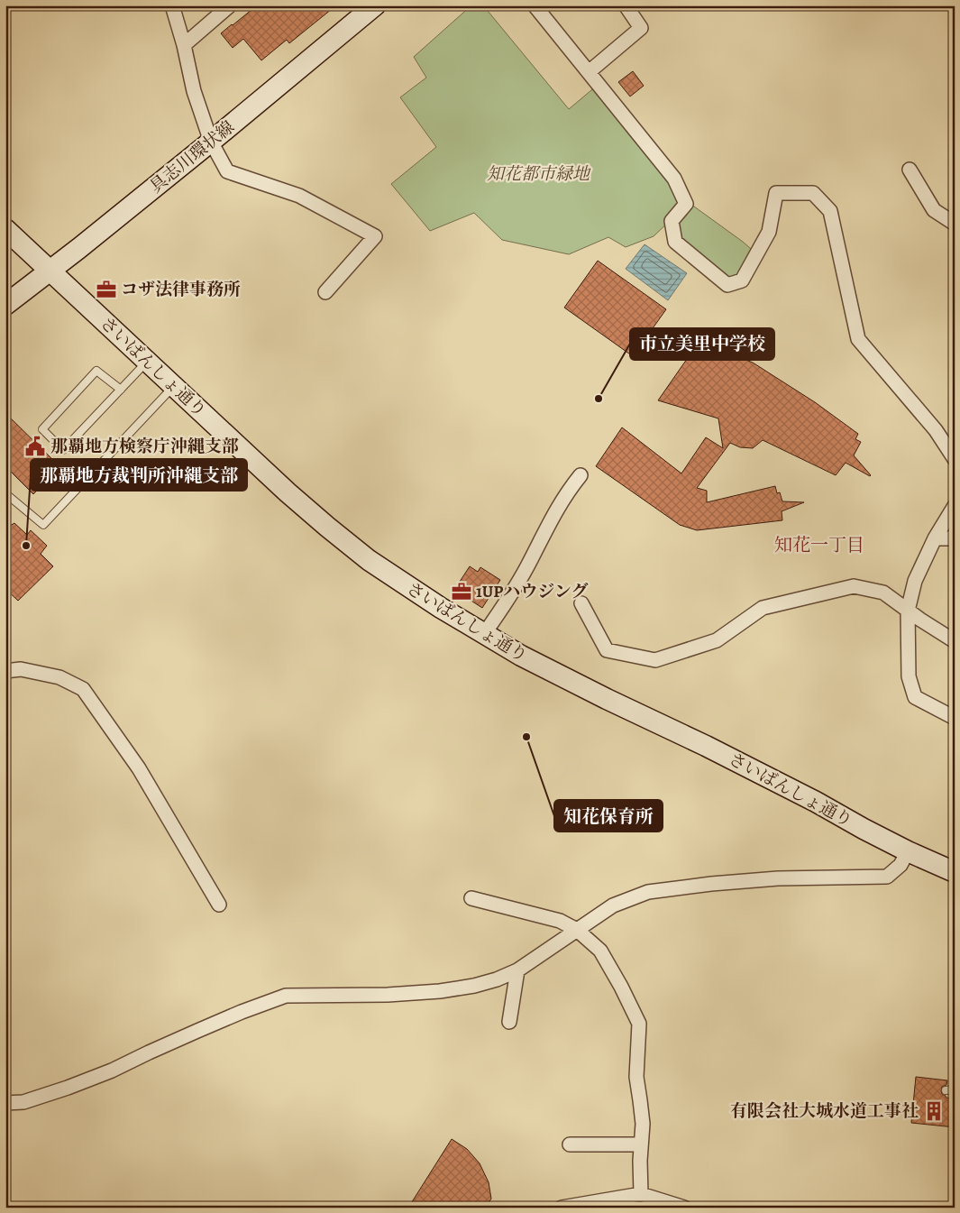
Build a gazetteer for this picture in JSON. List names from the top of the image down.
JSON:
{
  "streets": {
    "main road": ["具志川環状線", "さいばんしょ通り"]
  },
  "crossings": [
    ["具志川環状線", "さいばんしょ通り"]
  ],
  "districts": ["知花一丁目"],
  "parks": ["知花都市緑地"],
  "places": {
    "office": ["コザ法律事務所", "1UPハウジング"],
    "other": ["市立美里中学校", "那覇地方裁判所沖縄支部", "知花保育所"],
    "public building": ["那覇地方検察庁沖縄支部"],
    "building": ["有限会社大城水道工事社"]
  }
}
